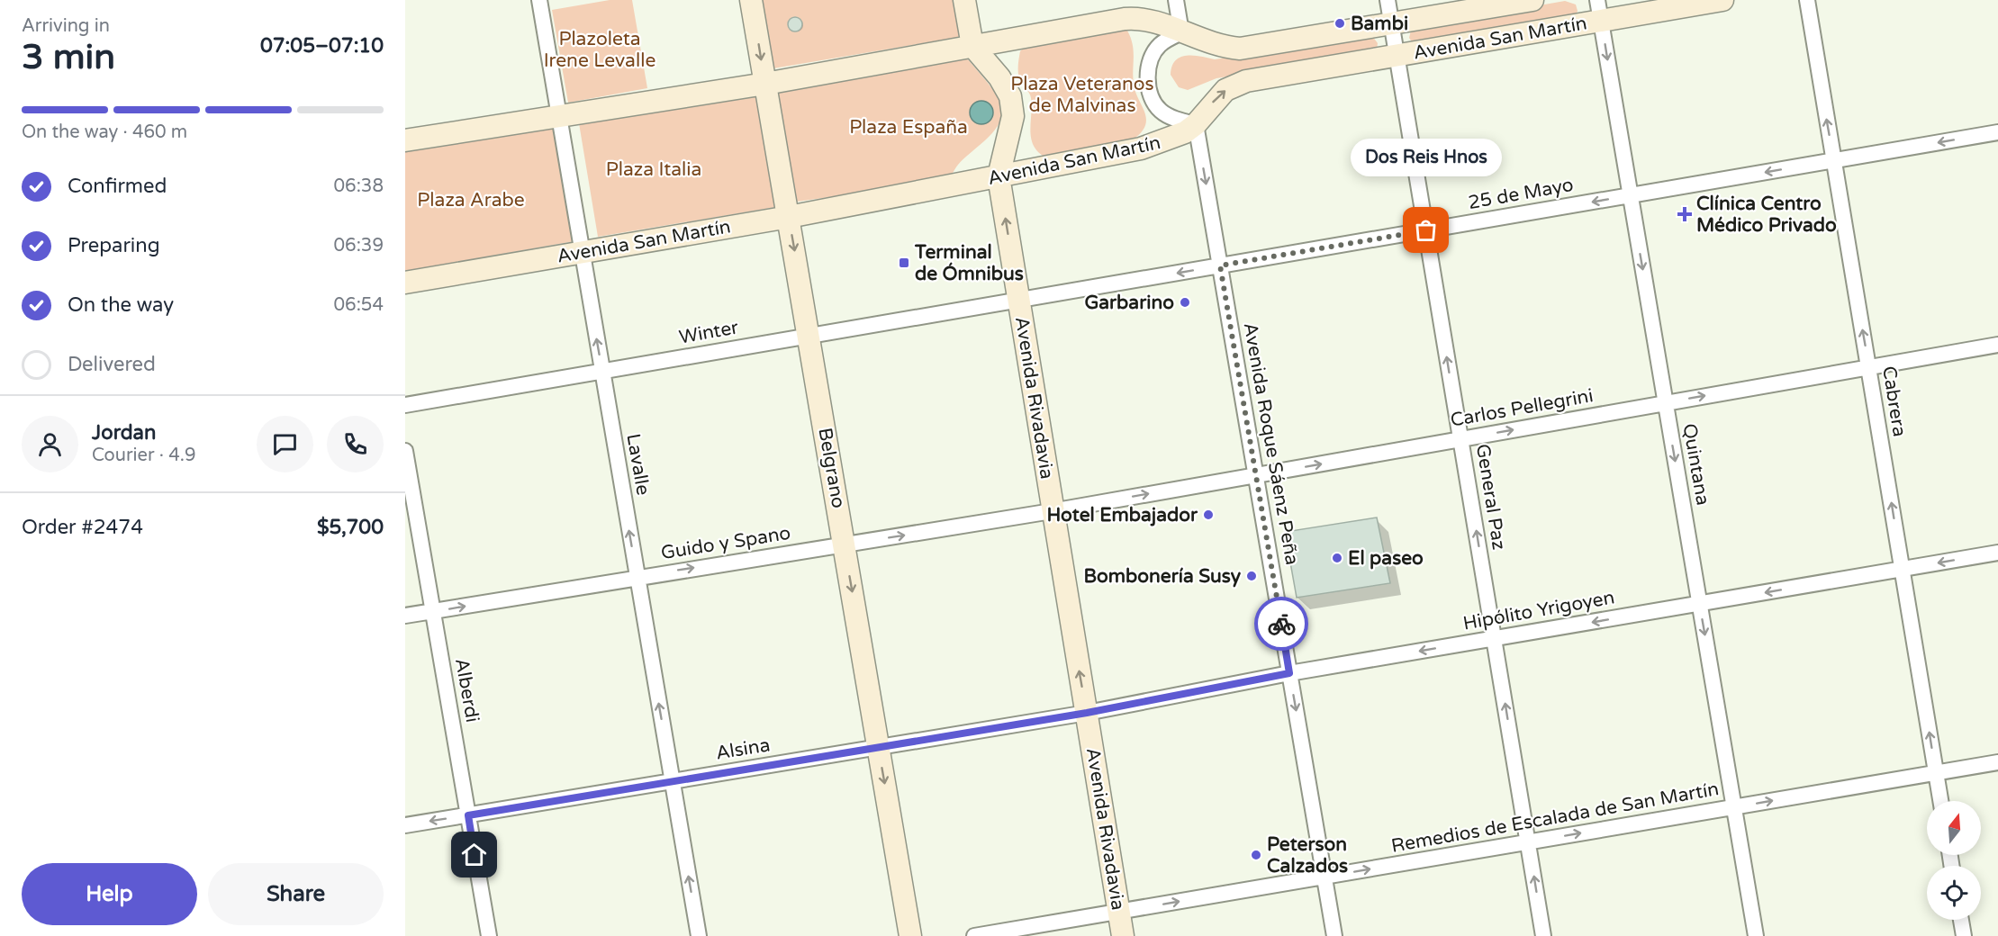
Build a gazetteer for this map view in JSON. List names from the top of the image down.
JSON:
{
  "streets": {
    "main road": ["Avenida San Martín", "Avenida Rivadavia", "Belgrano"],
    "street": [
      "25 de Mayo",
      "Winter",
      "Cabrera",
      "Carlos Pellegrini",
      "Avenida Roque Sáenz Peña",
      "Lavalle",
      "Quintana",
      "General Paz",
      "Guido y Spano",
      "Hipólito Yrigoyen",
      "Alberdi",
      "Alsina",
      "Remedios de Escalada de San Martín"
    ]
  },
  "crossings": [
    ["Avenida San Martín", "Avenida Rivadavia"],
    ["Avenida San Martín", "Avenida Roque Sáenz Peña"],
    ["Avenida San Martín", "Lavalle"],
    ["Avenida San Martín", "Quintana"],
    ["Avenida San Martín", "Belgrano"],
    ["Avenida San Martín", "General Paz"],
    ["25 de Mayo", "Winter"],
    ["25 de Mayo", "Avenida Rivadavia"],
    ["25 de Mayo", "Cabrera"],
    ["25 de Mayo", "Avenida Roque Sáenz Peña"],
    ["25 de Mayo", "Quintana"],
    ["25 de Mayo", "General Paz"],
    ["Winter", "Avenida Rivadavia"],
    ["Winter", "Lavalle"],
    ["Winter", "Belgrano"],
    ["Avenida Rivadavia", "Carlos Pellegrini"],
    ["Avenida Rivadavia", "Guido y Spano"],
    ["Avenida Rivadavia", "Hipólito Yrigoyen"],
    ["Avenida Rivadavia", "Alsina"],
    ["Avenida Rivadavia", "Remedios de Escalada de San Martín"],
    ["Cabrera", "Carlos Pellegrini"],
    ["Cabrera", "Hipólito Yrigoyen"],
    ["Cabrera", "Remedios de Escalada de San Martín"],
    ["Carlos Pellegrini", "Avenida Roque Sáenz Peña"],
    ["Carlos Pellegrini", "Quintana"],
    ["Carlos Pellegrini", "General Paz"],
    ["Carlos Pellegrini", "Guido y Spano"],
    ["Avenida Roque Sáenz Peña", "Hipólito Yrigoyen"],
    ["Avenida Roque Sáenz Peña", "Remedios de Escalada de San Martín"],
    ["Lavalle", "Guido y Spano"],
    ["Lavalle", "Alsina"],
    ["Quintana", "Hipólito Yrigoyen"],
    ["Quintana", "Remedios de Escalada de San Martín"],
    ["Belgrano", "Guido y Spano"],
    ["Belgrano", "Alsina"],
    ["General Paz", "Hipólito Yrigoyen"],
    ["General Paz", "Remedios de Escalada de San Martín"],
    ["Guido y Spano", "Alberdi"],
    ["Hipólito Yrigoyen", "Alsina"],
    ["Alberdi", "Alsina"]
  ],
  "one_way": [
    "25 de Mayo",
    "Avenida Rivadavia",
    "Cabrera",
    "Carlos Pellegrini",
    "Avenida Roque Sáenz Peña",
    "Lavalle",
    "Quintana",
    "Belgrano",
    "General Paz",
    "Guido y Spano",
    "Hipólito Yrigoyen",
    "Remedios de Escalada de San Martín"
  ],
  "parks": [
    "Plazoleta Irene Levalle",
    "Plaza Veteranos de Malvinas",
    "Plaza España",
    "Plaza Italia",
    "Plaza Arabe"
  ],
  "places": {
    "other": [
      "Bambi",
      "Dos Reis Hnos",
      "Garbarino",
      "Hotel Embajador",
      "El paseo",
      "Bombonería Susy",
      "Peterson Calzados"
    ],
    "health": ["Clínica Centro Médico Privado"],
    "transit": ["Terminal de Ómnibus"]
  },
  "north": "top",
  "page": {
    "heading": ["3 min", "Arriving in", "07:05–07:10"],
    "panel": [
      "Jordan",
      "Courier · 4.9",
      "Order #2474",
      "$5,700"
    ],
    "bar": "On the way · 460 m",
    "bubble": "Dos Reis Hnos",
    "list": [
      ["Confirmed", "06:38"],
      ["Preparing", "06:39"],
      ["On the way", "06:54"],
      "Delivered"
    ],
    "buttons": ["Help", "Share"]
  }
}
